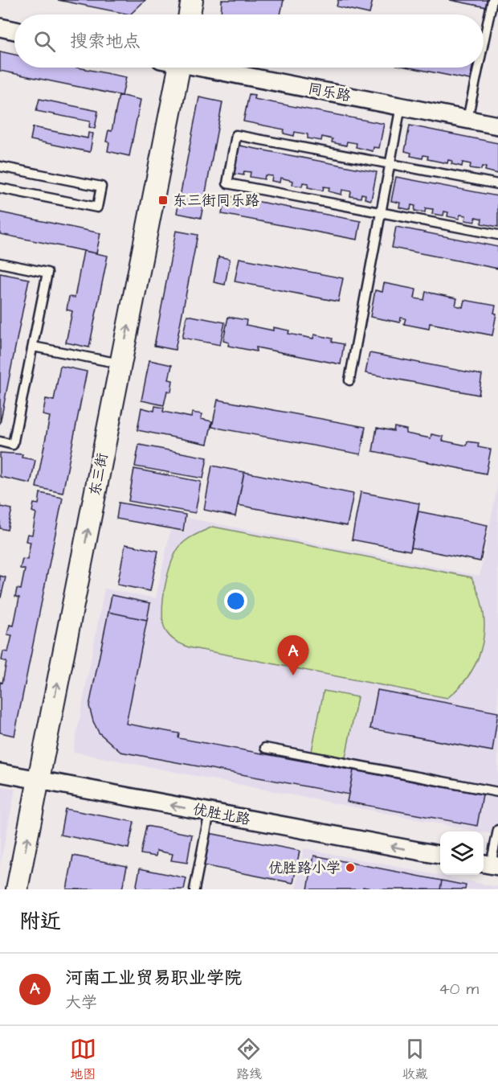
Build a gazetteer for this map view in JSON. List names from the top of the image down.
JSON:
{
  "streets": {
    "street": ["同乐路", "东三街", "优胜北路"]
  },
  "crossings": [
    ["东三街", "优胜北路"]
  ],
  "one_way": ["东三街", "优胜北路"],
  "places": {
    "transit": ["东三街同乐路"],
    "other": ["优胜路小学"]
  },
  "page": {
    "search": "搜索地点",
    "pins": "A",
    "heading": "附近",
    "list": [
      {
        "mark": "A",
        "name": "河南工业贸易职业学院",
        "note": "大学",
        "value": "40 m"
      }
    ],
    "nav": ["地图", "路线", "收藏"]
  }
}
